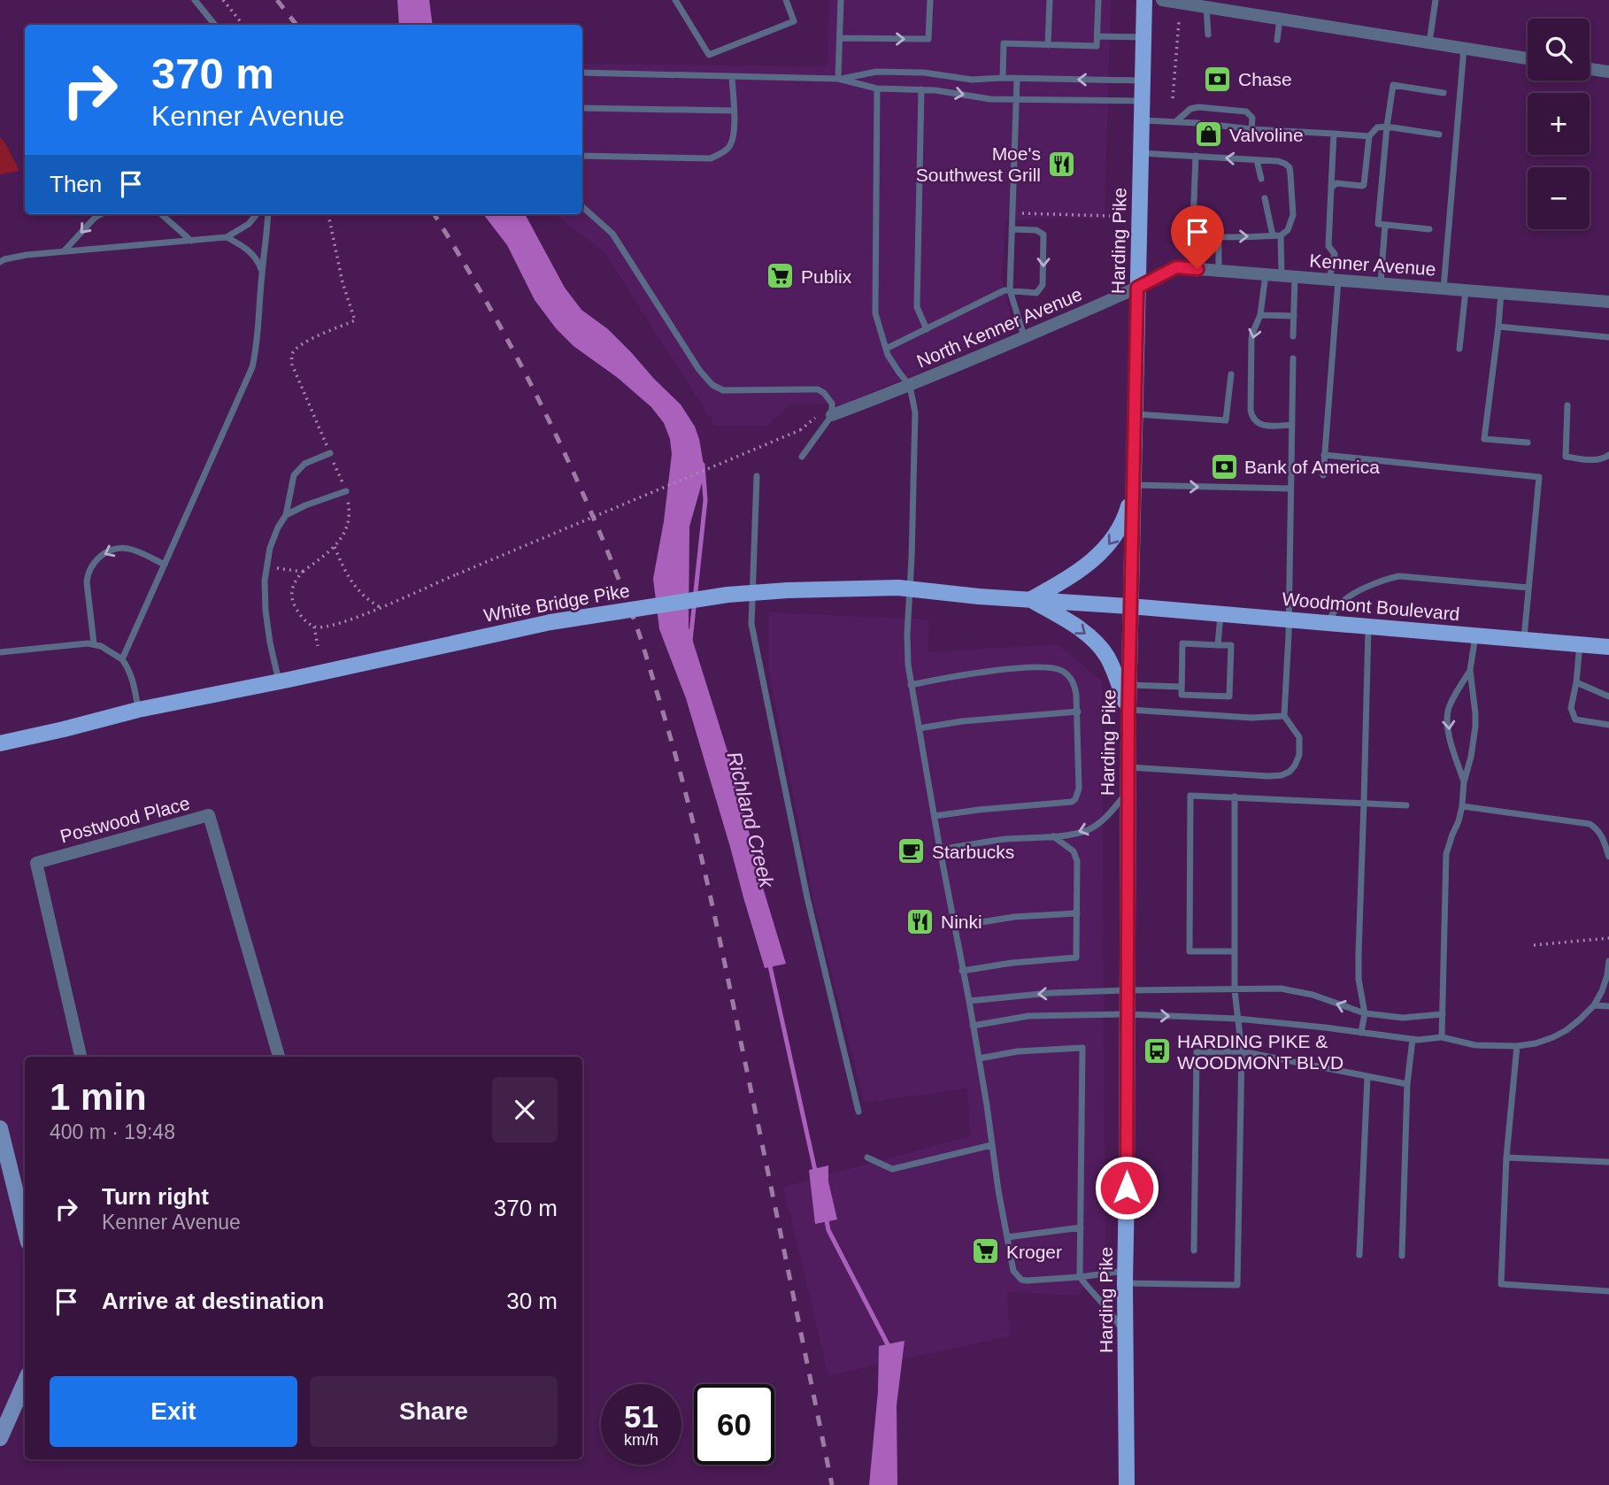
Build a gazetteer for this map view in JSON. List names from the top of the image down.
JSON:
{
  "streets": {
    "main road": ["Harding Pike", "White Bridge Pike", "Woodmont Boulevard"],
    "street": ["Kenner Avenue", "North Kenner Avenue", "Postwood Place"]
  },
  "crossings": [
    ["Harding Pike", "Kenner Avenue"],
    ["Harding Pike", "North Kenner Avenue"],
    ["Harding Pike", "White Bridge Pike"],
    ["Harding Pike", "Woodmont Boulevard"],
    ["Kenner Avenue", "North Kenner Avenue"],
    ["White Bridge Pike", "Woodmont Boulevard"]
  ],
  "water": ["Richland Creek"],
  "places": {
    "bank": ["Chase", "Bank of America"],
    "shop": ["Valvoline"],
    "restaurant": ["Moe's Southwest Grill", "Ninki"],
    "supermarket": ["Publix", "Kroger"],
    "cafe": ["Starbucks"],
    "bus stop": ["HARDING PIKE & WOODMONT BLVD"]
  },
  "page": {
    "map_buttons": ["+", "−"],
    "turn": ["370 m", "Kenner Avenue"],
    "then": "Then",
    "heading": ["1 min", "400 m · 19:48"],
    "list": [
      {
        "name": "Turn right",
        "note": "Kenner Avenue",
        "value": "370 m"
      },
      {
        "name": "Arrive at destination",
        "value": "30 m"
      }
    ],
    "buttons": ["Exit", "Share"],
    "speed": "51 km/h",
    "limit": "60"
  }
}
